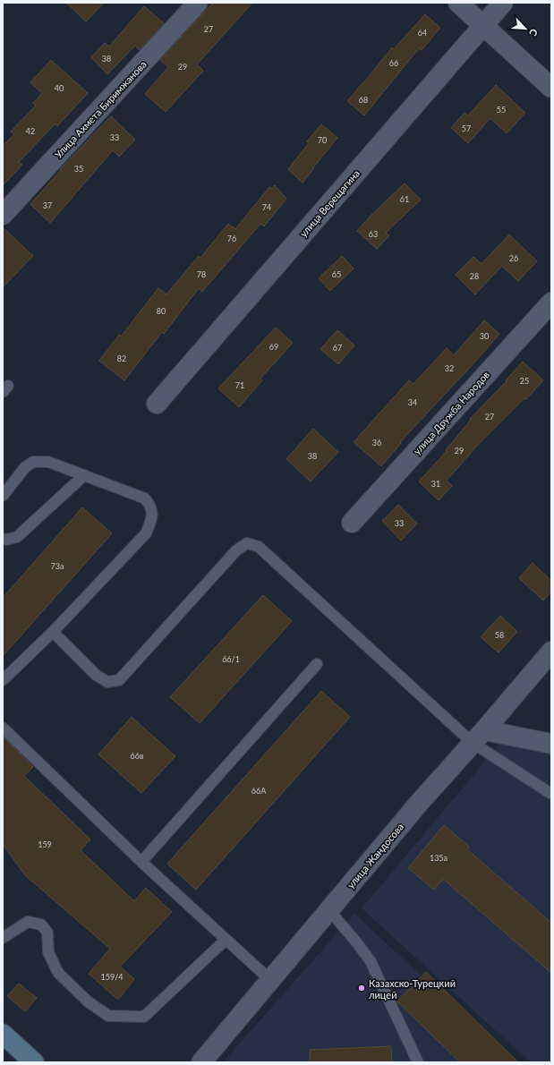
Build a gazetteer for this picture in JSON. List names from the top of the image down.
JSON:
{
  "streets": {
    "street": [
      "Улица Ахмета Биримжанова",
      "улица Верещагина",
      "улица Дружба Народов",
      "улица Жандосова"
    ]
  },
  "places": ["Казахско-Турецкий лицей"],
  "house_numbers": [
    "27",
    "64",
    "38",
    "66",
    "29",
    "40",
    "68",
    "55",
    "57",
    "42",
    "33",
    "70",
    "35",
    "61",
    "37",
    "74",
    "63",
    "76",
    "26",
    "78",
    "65",
    "28",
    "80",
    "30",
    "69",
    "67",
    "82",
    "32",
    "25",
    "71",
    "34",
    "27",
    "36",
    "29",
    "38",
    "31",
    "33",
    "73а",
    "58",
    "66/1",
    "66в",
    "66А",
    "159",
    "135а",
    "159/4"
  ],
  "north": "bottom right"
}
